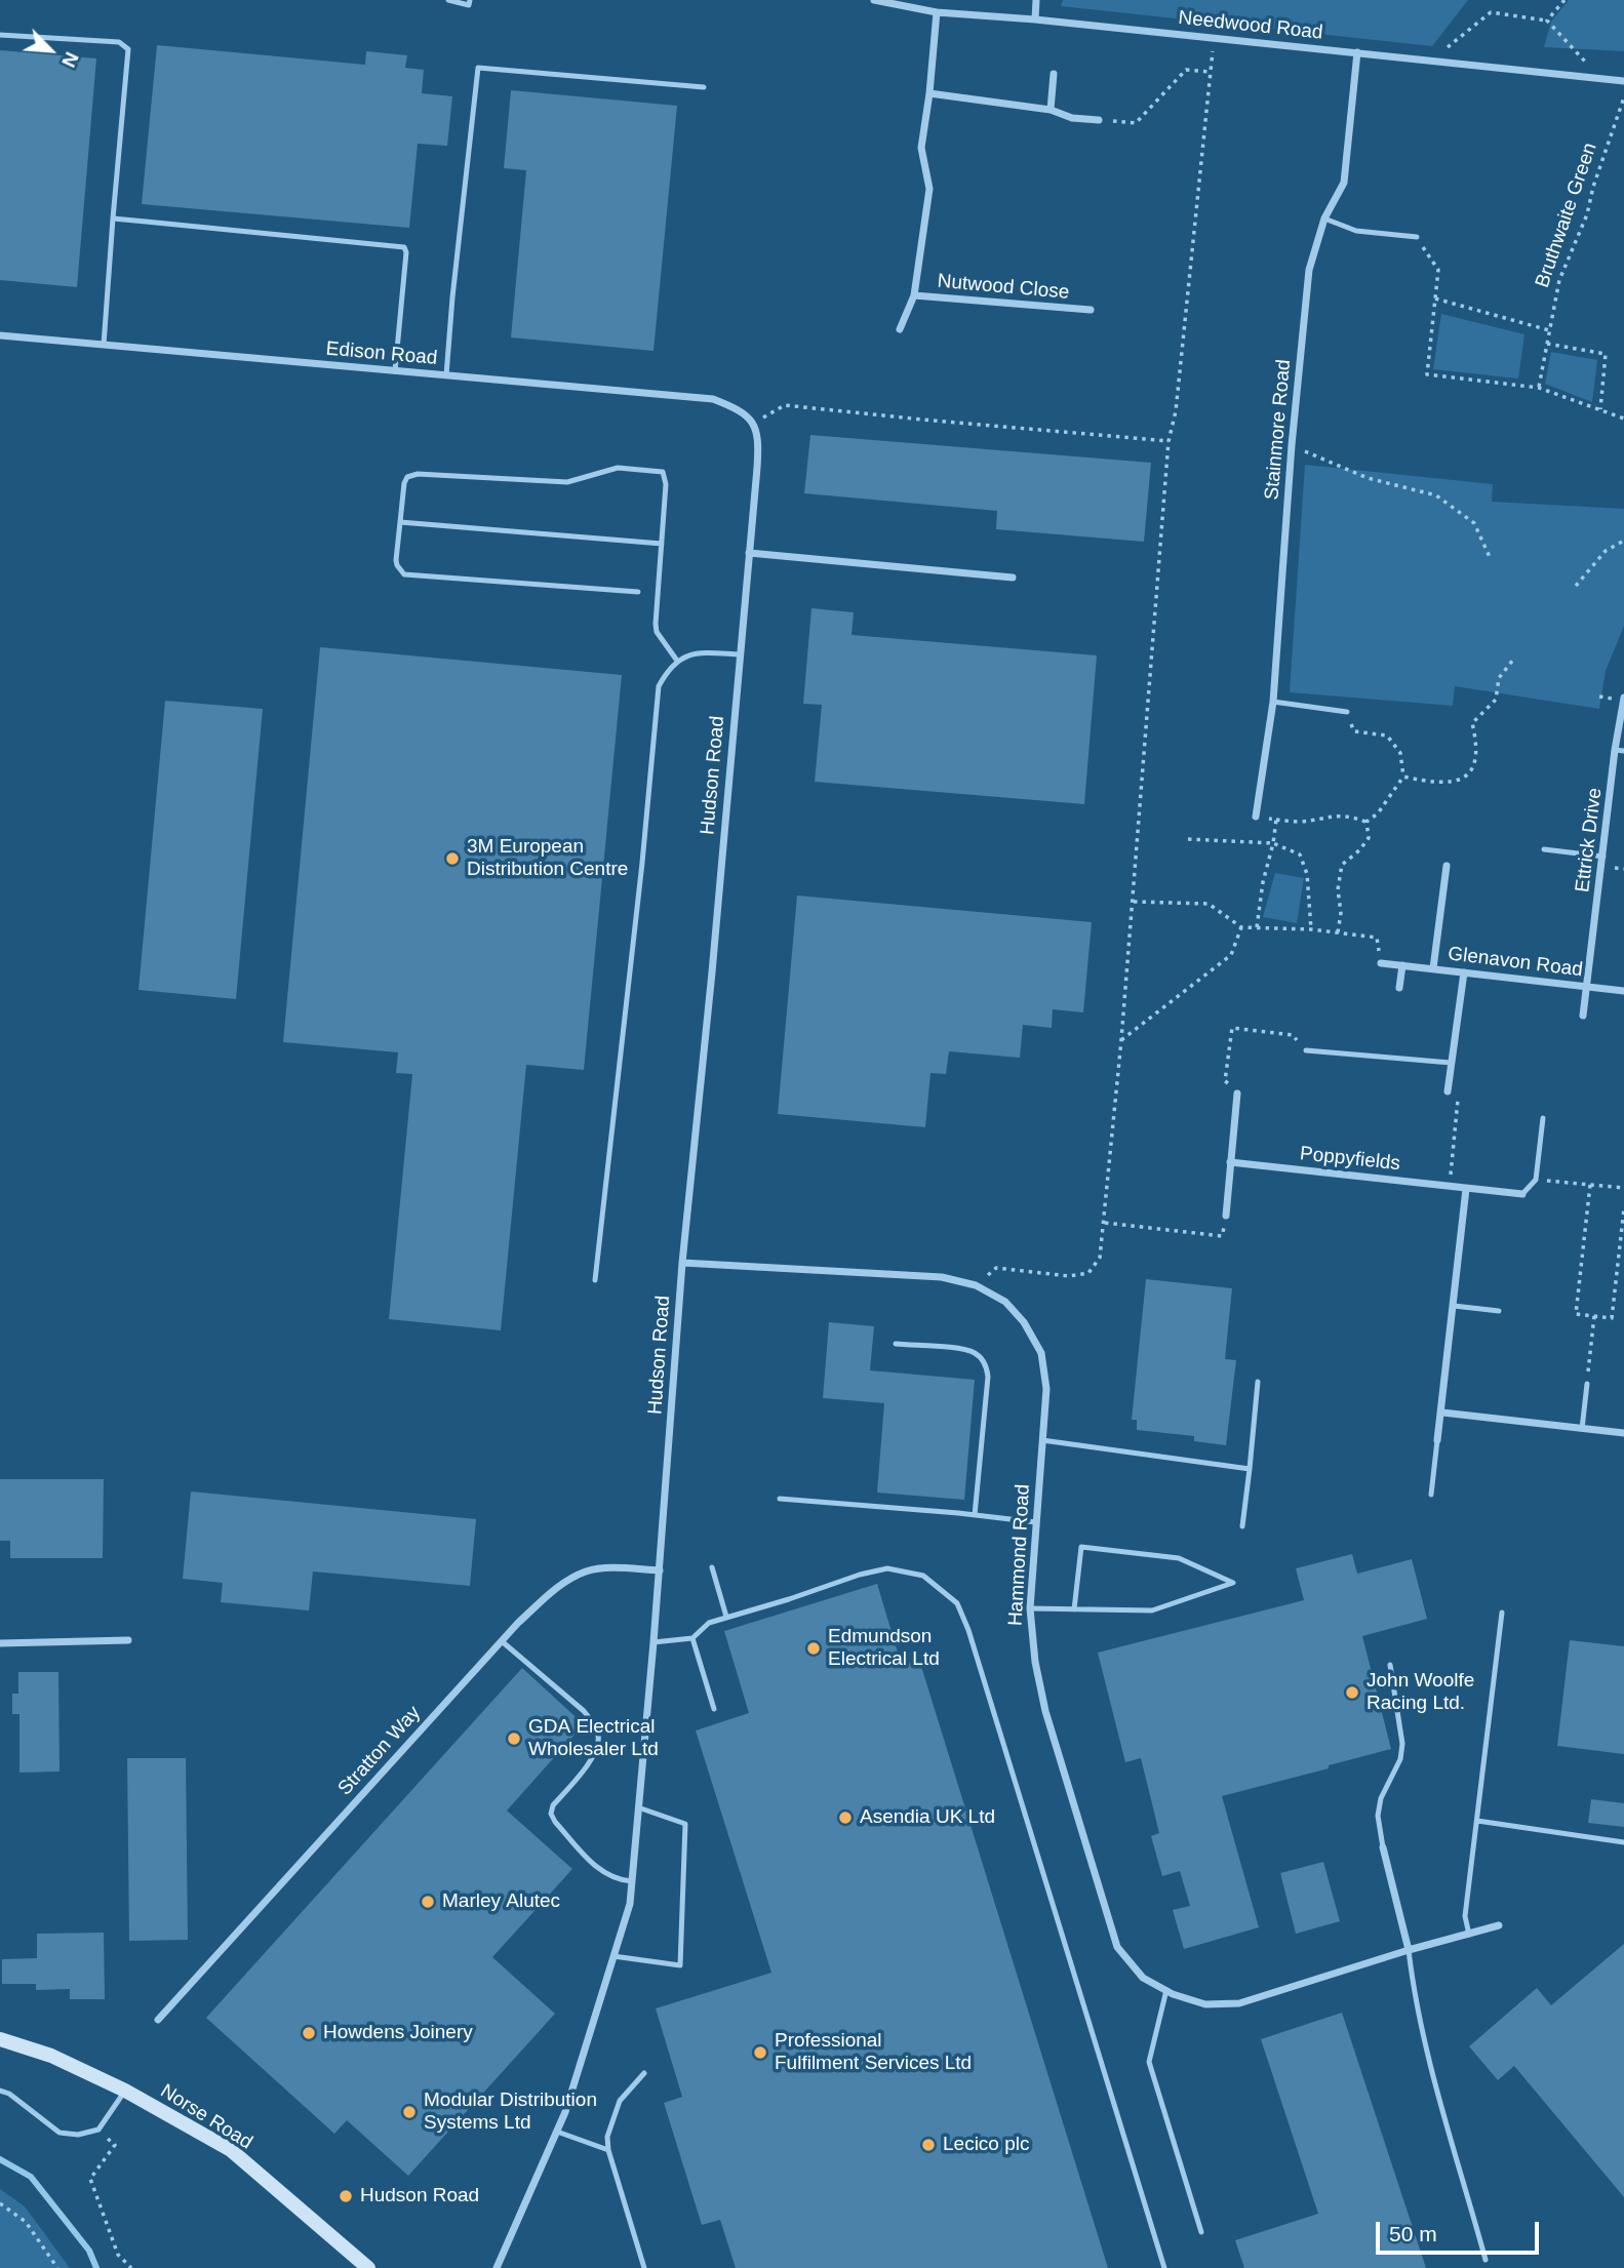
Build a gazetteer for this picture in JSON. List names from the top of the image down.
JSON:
{
  "streets": {
    "street": [
      "Needwood Road",
      "Nutwood Close",
      "Edison Road",
      "Stainmore Road",
      "Hudson Road",
      "Ettrick Drive",
      "Glenavon Road",
      "Poppyfields",
      "Hammond Road",
      "Stratton Way",
      "Norse Road"
    ],
    "path": ["Bruthwaite Green"]
  },
  "crossings": [
    ["Needwood Road", "Nutwood Close"],
    ["Needwood Road", "Stainmore Road"],
    ["Edison Road", "Hudson Road"],
    ["Hudson Road", "Hammond Road"],
    ["Hudson Road", "Stratton Way"],
    ["Ettrick Drive", "Glenavon Road"]
  ],
  "places": [
    "3M European Distribution Centre",
    "Edmundson Electrical Ltd",
    "John Woolfe Racing Ltd.",
    "GDA Electrical Wholesaler Ltd",
    "Asendia UK Ltd",
    "Marley Alutec",
    "Howdens Joinery",
    "Professional Fulfilment Services Ltd",
    "Modular Distribution Systems Ltd",
    "Lecico plc",
    "Hudson Road"
  ],
  "scale_bar": "50 m",
  "north": "bottom right"
}
